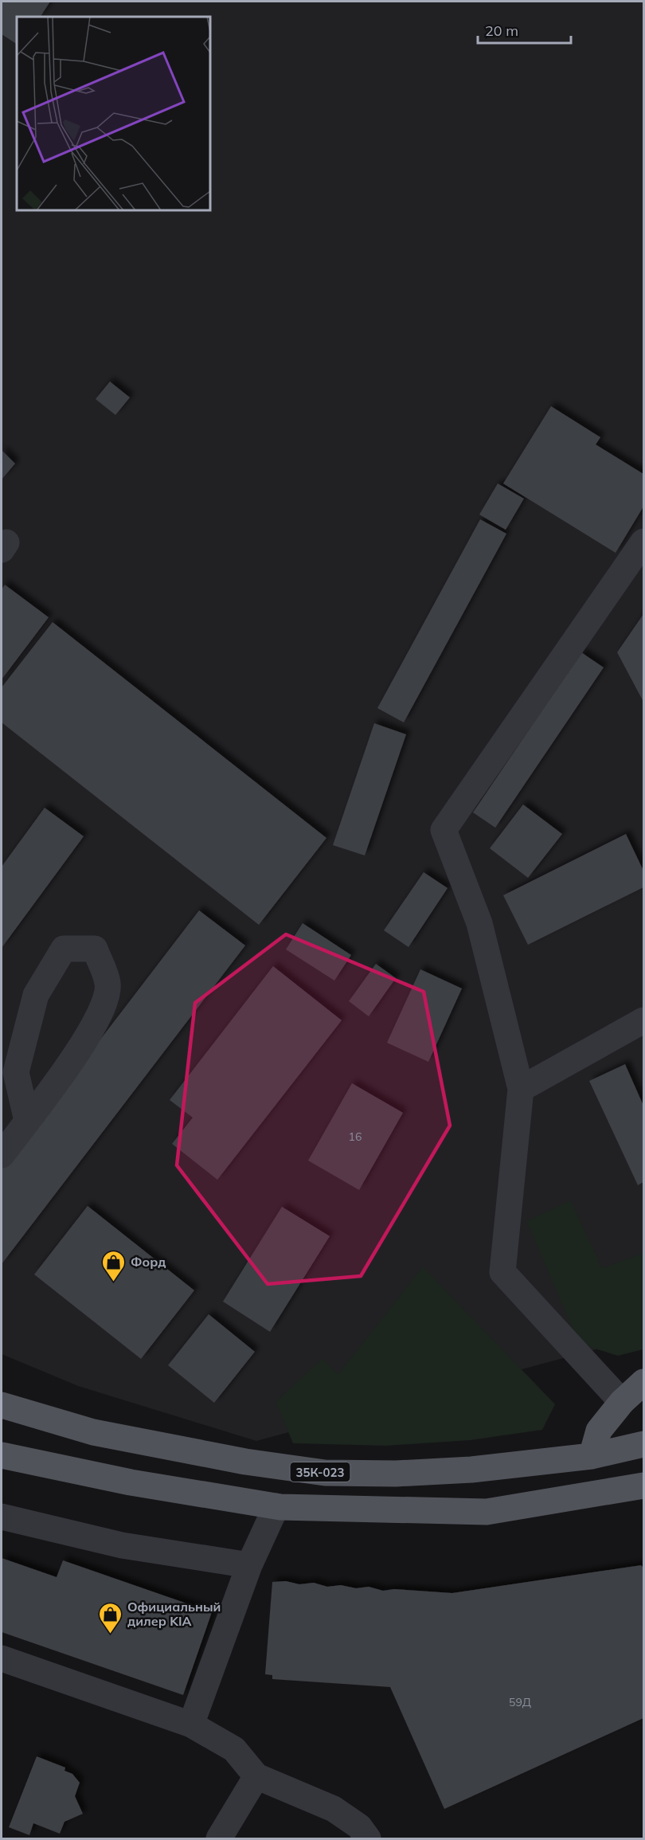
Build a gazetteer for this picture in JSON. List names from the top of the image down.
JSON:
{
  "streets": {
    "main road": ["35К-023"]
  },
  "places": {
    "shop": ["Форд", "Официальный дилер KIA"]
  },
  "house_numbers": ["16", "59Д"],
  "scale_bar": "20 m"
}
